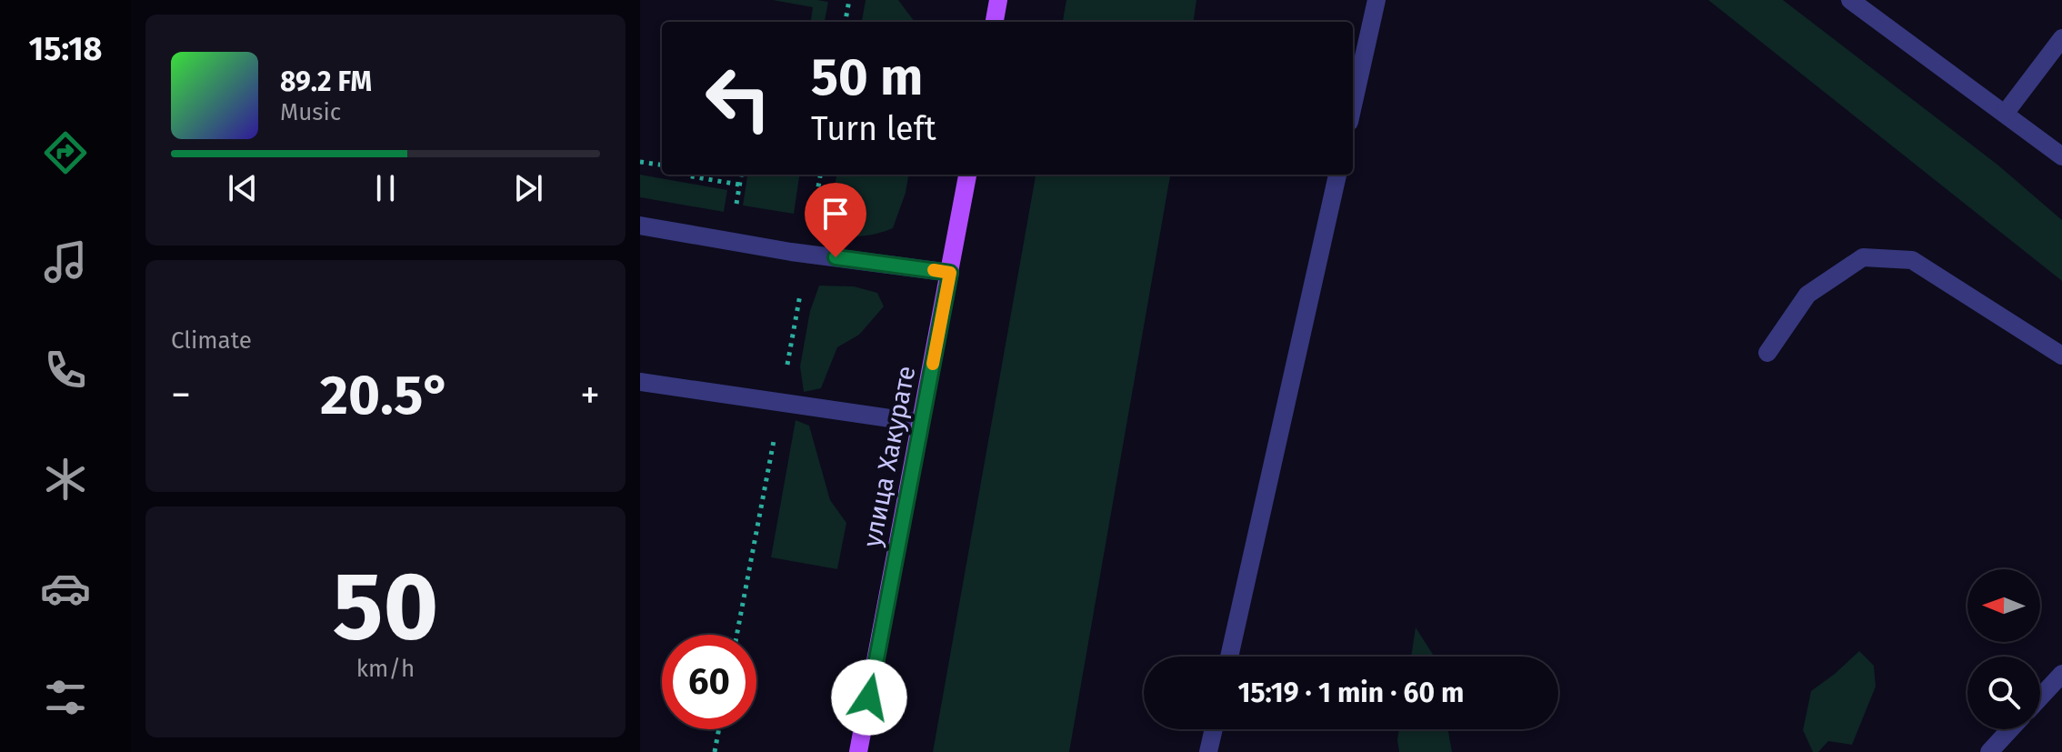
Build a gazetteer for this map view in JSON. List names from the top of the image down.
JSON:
{
  "streets": {
    "main road": ["улица Хакурате"]
  },
  "north": "left",
  "page": {
    "tabs": "15:18",
    "turn": ["50 m", "Turn left"],
    "song": ["89.2 FM", "Music"],
    "tile": [
      "Climate",
      ["50", "km/h"]
    ],
    "heat": ["−", "20.5°", "+"],
    "limit": "60",
    "trip": "15:19 · 1 min · 60 m"
  }
}
